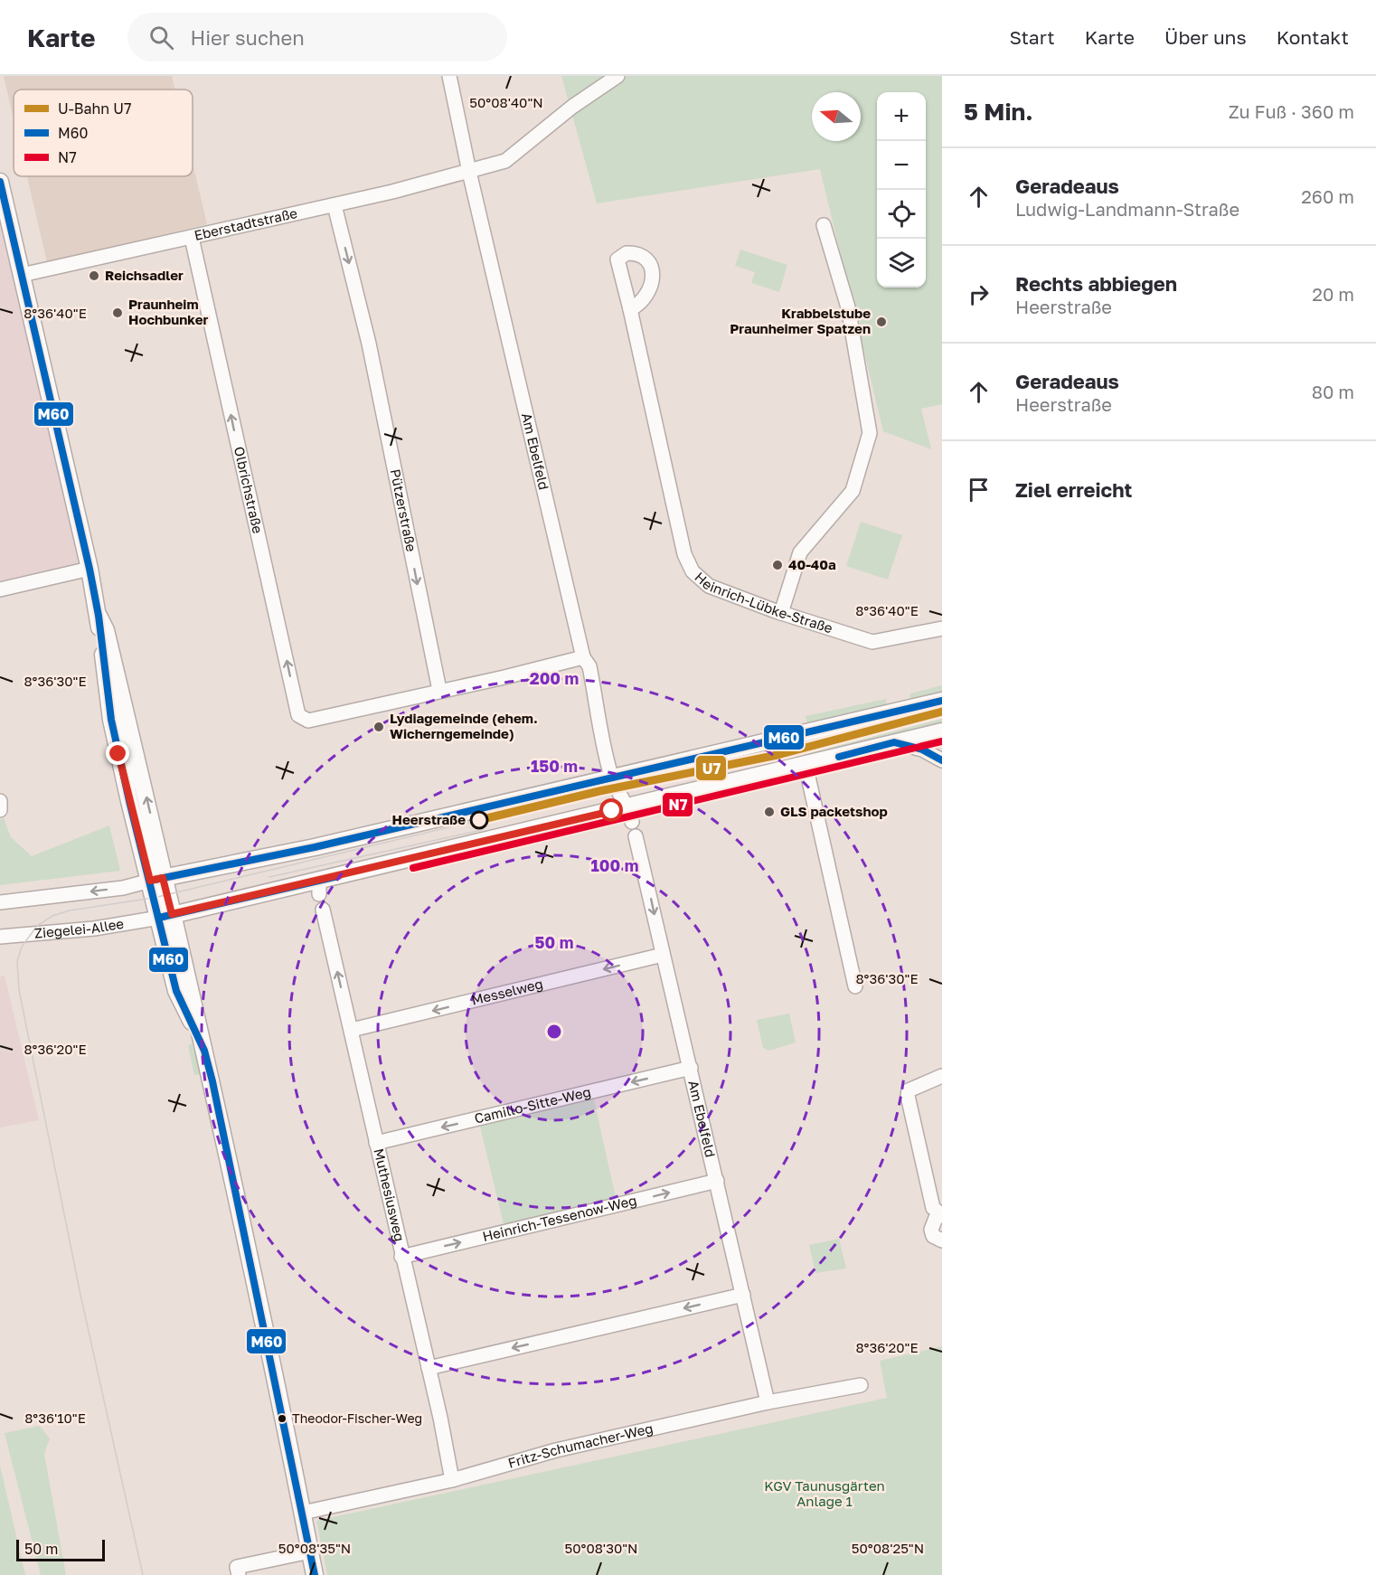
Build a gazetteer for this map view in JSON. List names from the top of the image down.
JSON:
{
  "streets": {
    "street": [
      "Eberstadtstraße",
      "Am Ebelfeld",
      "Olbrichstraße",
      "Pützerstraße",
      "Heinrich-Lübke-Straße",
      "Ziegelei-Allee",
      "Messelweg",
      "Camillo-Sitte-Weg",
      "Muthesiusweg",
      "Heinrich-Tessenow-Weg",
      "Fritz-Schumacher-Weg"
    ]
  },
  "crossings": [
    ["Eberstadtstraße", "Am Ebelfeld"],
    ["Eberstadtstraße", "Olbrichstraße"],
    ["Eberstadtstraße", "Pützerstraße"],
    ["Am Ebelfeld", "Messelweg"],
    ["Am Ebelfeld", "Camillo-Sitte-Weg"],
    ["Am Ebelfeld", "Heinrich-Tessenow-Weg"],
    ["Am Ebelfeld", "Fritz-Schumacher-Weg"],
    ["Olbrichstraße", "Pützerstraße"],
    ["Messelweg", "Muthesiusweg"],
    ["Camillo-Sitte-Weg", "Muthesiusweg"],
    ["Muthesiusweg", "Heinrich-Tessenow-Weg"],
    ["Muthesiusweg", "Fritz-Schumacher-Weg"]
  ],
  "one_way": [
    "Olbrichstraße",
    "Pützerstraße",
    "Messelweg",
    "Camillo-Sitte-Weg"
  ],
  "parks": ["KGV Taunusgärten Anlage 1"],
  "places": [
    "Reichsadler",
    "Praunheim Hochbunker",
    "Krabbelstube Praunheimer Spatzen",
    "40-40a",
    "Lydiagemeinde (ehem. Wicherngemeinde)",
    "GLS packetshop",
    "Heerstraße",
    "Theodor-Fischer-Weg"
  ],
  "lines": ["transit line M60", "metro line U7", "transit line N7"],
  "legend": ["U-Bahn U7", "M60", "N7"],
  "scale_bar": "50 m",
  "north": "left",
  "page": {
    "header": "Karte",
    "search": "Hier suchen",
    "nav": [
      "Start",
      "Karte",
      "Über uns",
      "Kontakt"
    ],
    "heading": ["5 Min.", "Zu Fuß · 360 m"],
    "map_buttons": ["+", "−"],
    "list": [
      ["Geradeaus", "Ludwig-Landmann-Straße", "260 m"],
      ["Rechts abbiegen", "Heerstraße", "20 m"],
      ["Geradeaus", "Heerstraße", "80 m"],
      "Ziel erreicht"
    ],
    "scale": "50 m"
  },
  "coordinates": [
    "50°08'40\"N",
    "8°36'40\"E",
    "8°36'30\"E",
    "8°36'20\"E",
    "8°36'10\"E",
    "50°08'35\"N",
    "50°08'30\"N",
    "50°08'25\"N"
  ],
  "rings": [
    "200 m",
    "150 m",
    "100 m",
    "50 m"
  ]
}
